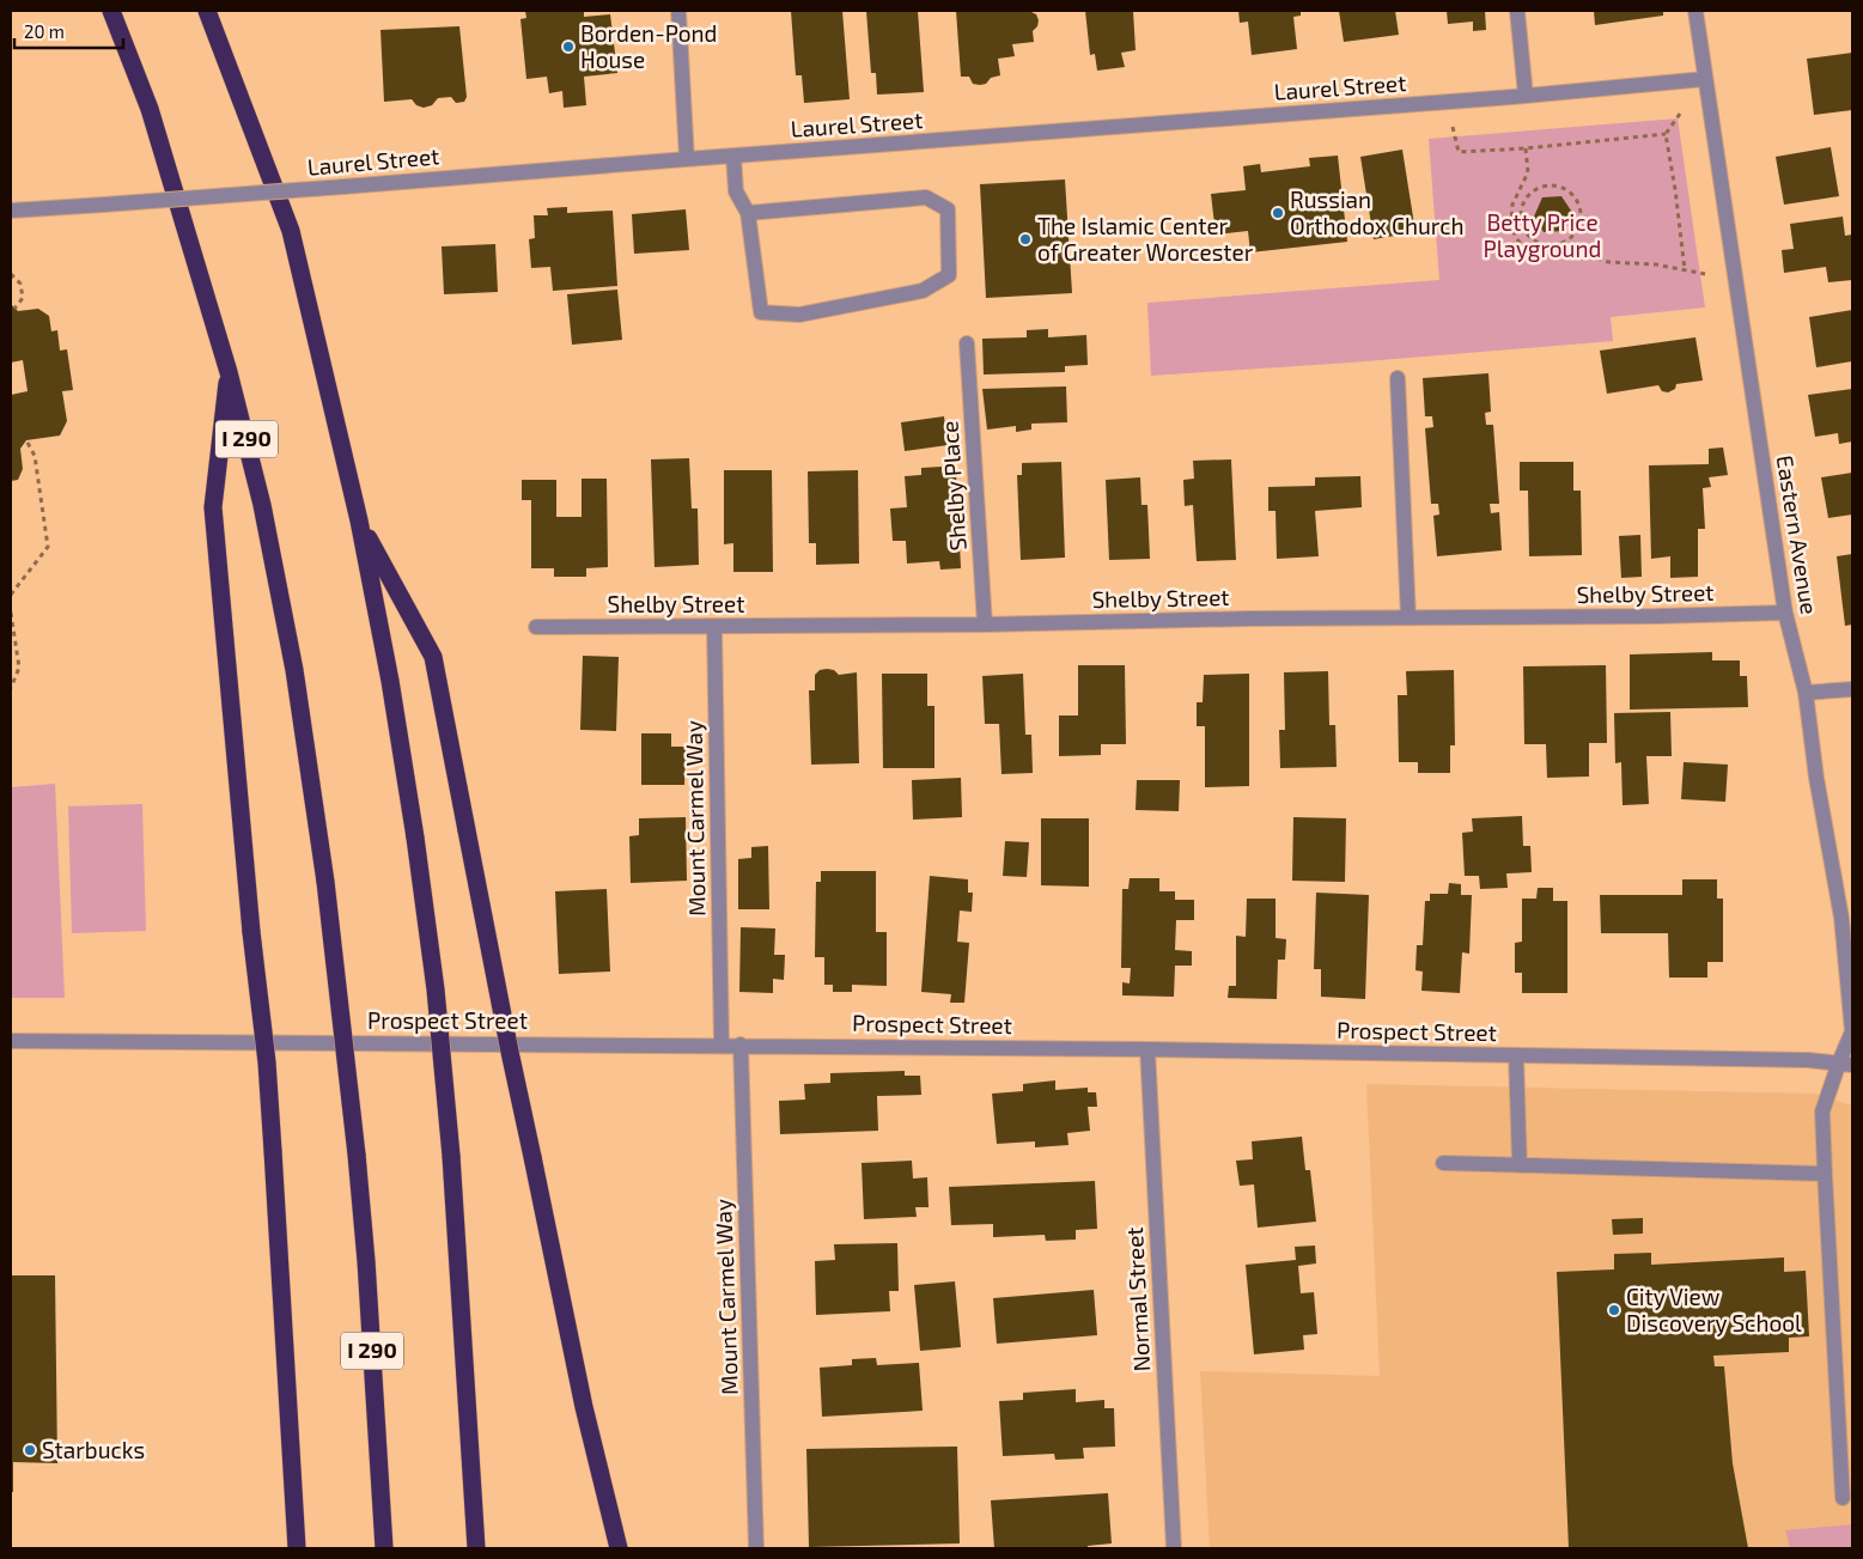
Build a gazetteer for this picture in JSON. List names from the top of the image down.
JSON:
{
  "streets": {
    "highway": ["I 290"],
    "street": [
      "Laurel Street",
      "Shelby Place",
      "Eastern Avenue",
      "Shelby Street",
      "Mount Carmel Way",
      "Prospect Street",
      "Normal Street"
    ]
  },
  "crossings": [
    ["Laurel Street", "Eastern Avenue"],
    ["Shelby Place", "Shelby Street"],
    ["Eastern Avenue", "Shelby Street"],
    ["Eastern Avenue", "Prospect Street"],
    ["Shelby Street", "Mount Carmel Way"],
    ["Mount Carmel Way", "Prospect Street"],
    ["Prospect Street", "Normal Street"]
  ],
  "parks": ["Betty Price Playground"],
  "places": [
    "Borden-Pond House",
    "Russian Orthodox Church",
    "The Islamic Center of Greater Worcester",
    "City View Discovery School",
    "Starbucks"
  ],
  "scale_bar": "20 m"
}
